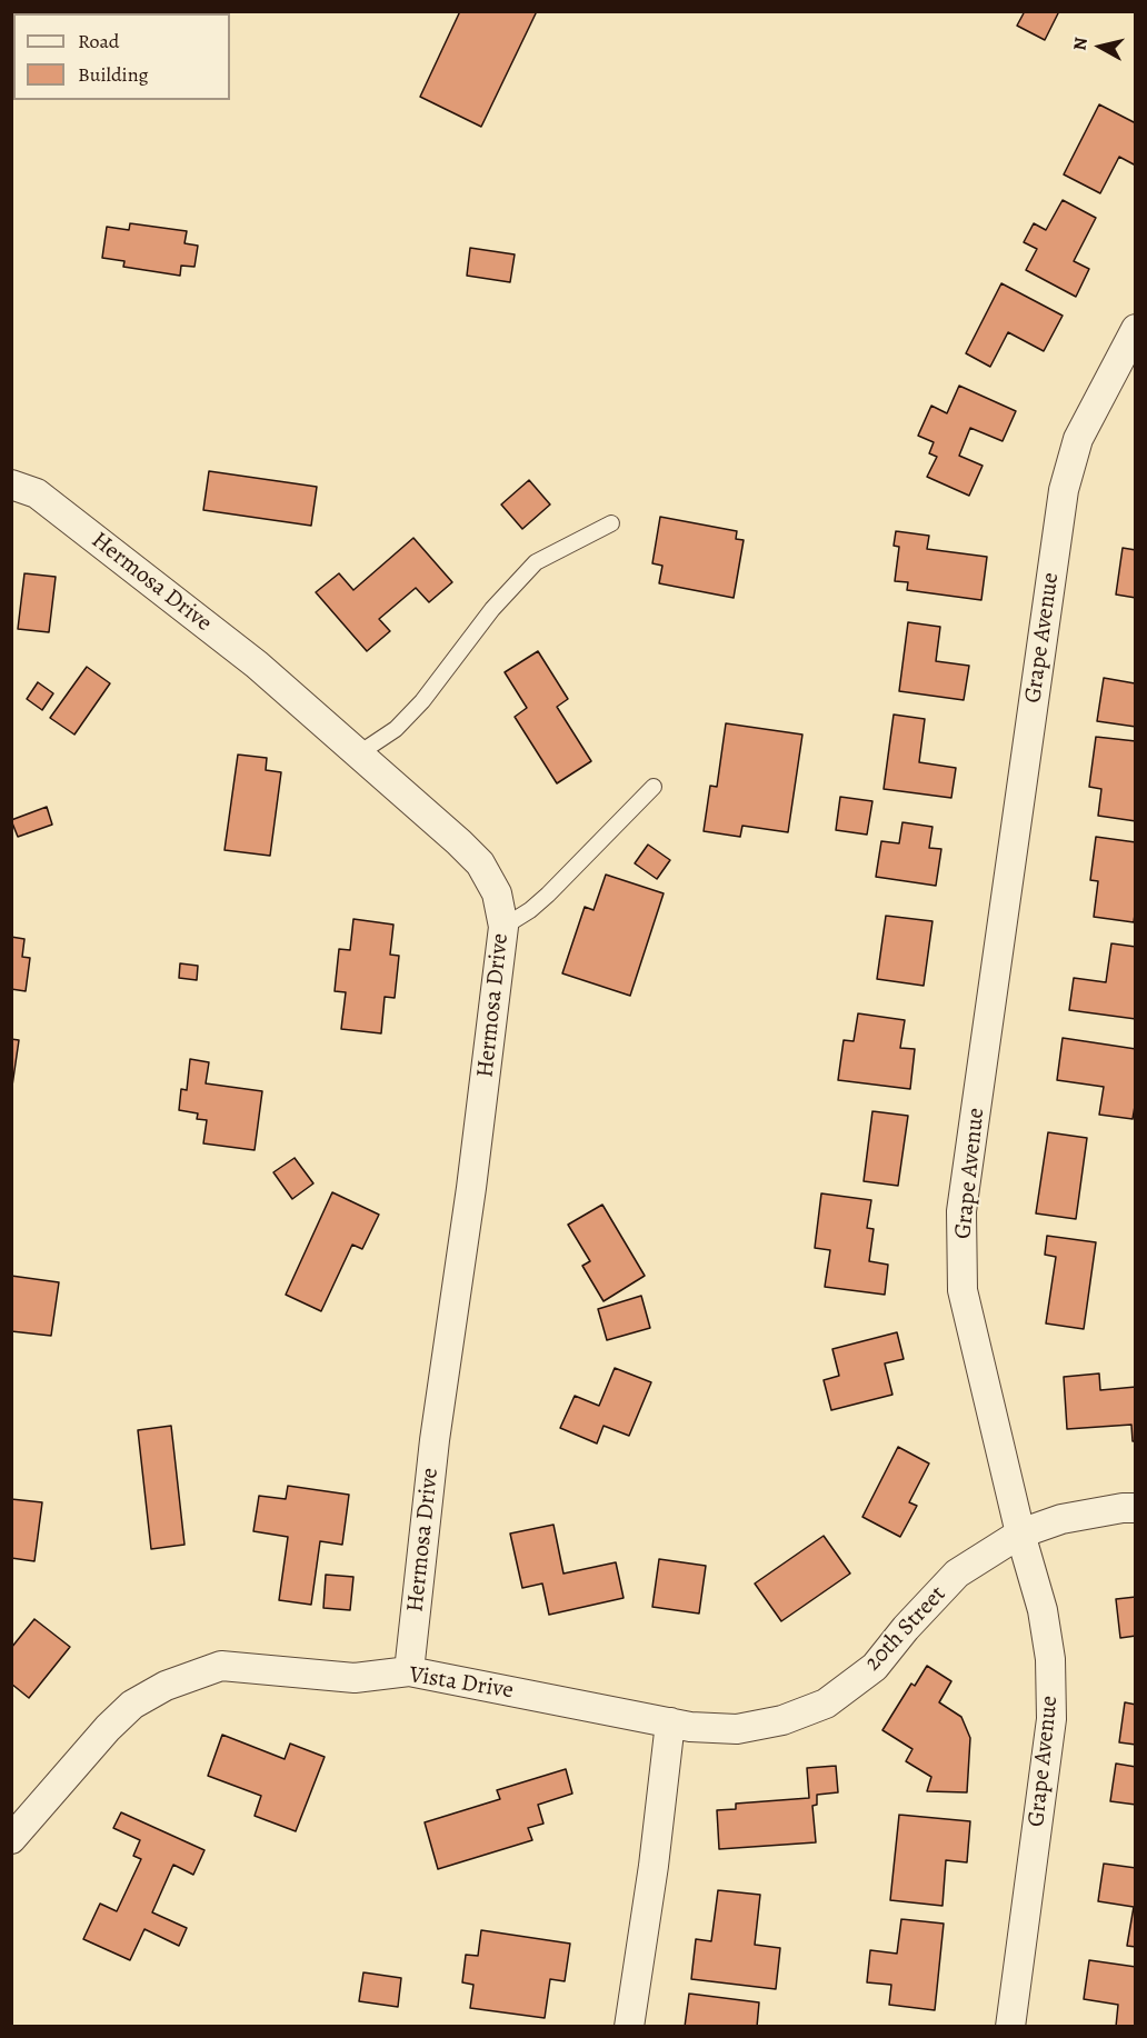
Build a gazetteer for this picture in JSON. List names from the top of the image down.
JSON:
{
  "streets": {
    "street": [
      "Hermosa Drive",
      "Grape Avenue",
      "20th Street",
      "Vista Drive"
    ]
  },
  "crossings": [
    ["Hermosa Drive", "Vista Drive"],
    ["Grape Avenue", "20th Street"],
    ["20th Street", "Vista Drive"]
  ],
  "legend": ["Road", "Building"],
  "north": "left"
}
